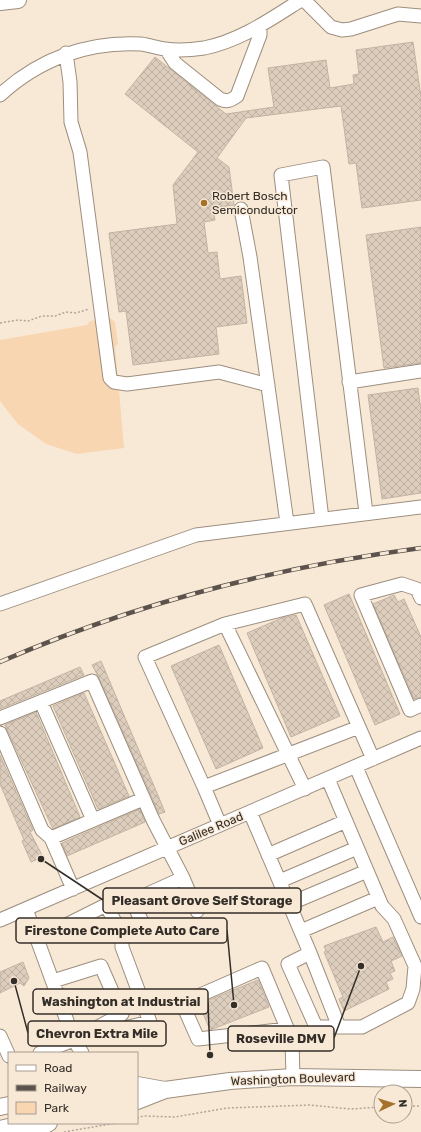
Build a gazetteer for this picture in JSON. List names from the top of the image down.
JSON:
{
  "streets": {
    "main road": ["Washington Boulevard"],
    "street": ["Galilee Road"]
  },
  "places": [
    "Robert Bosch Semiconductor",
    "Pleasant Grove Self Storage",
    "Roseville DMV",
    "Chevron Extra Mile",
    "Firestone Complete Auto Care",
    "Washington at Industrial"
  ],
  "legend": ["Road", "Railway", "Park"],
  "north": "right"
}
